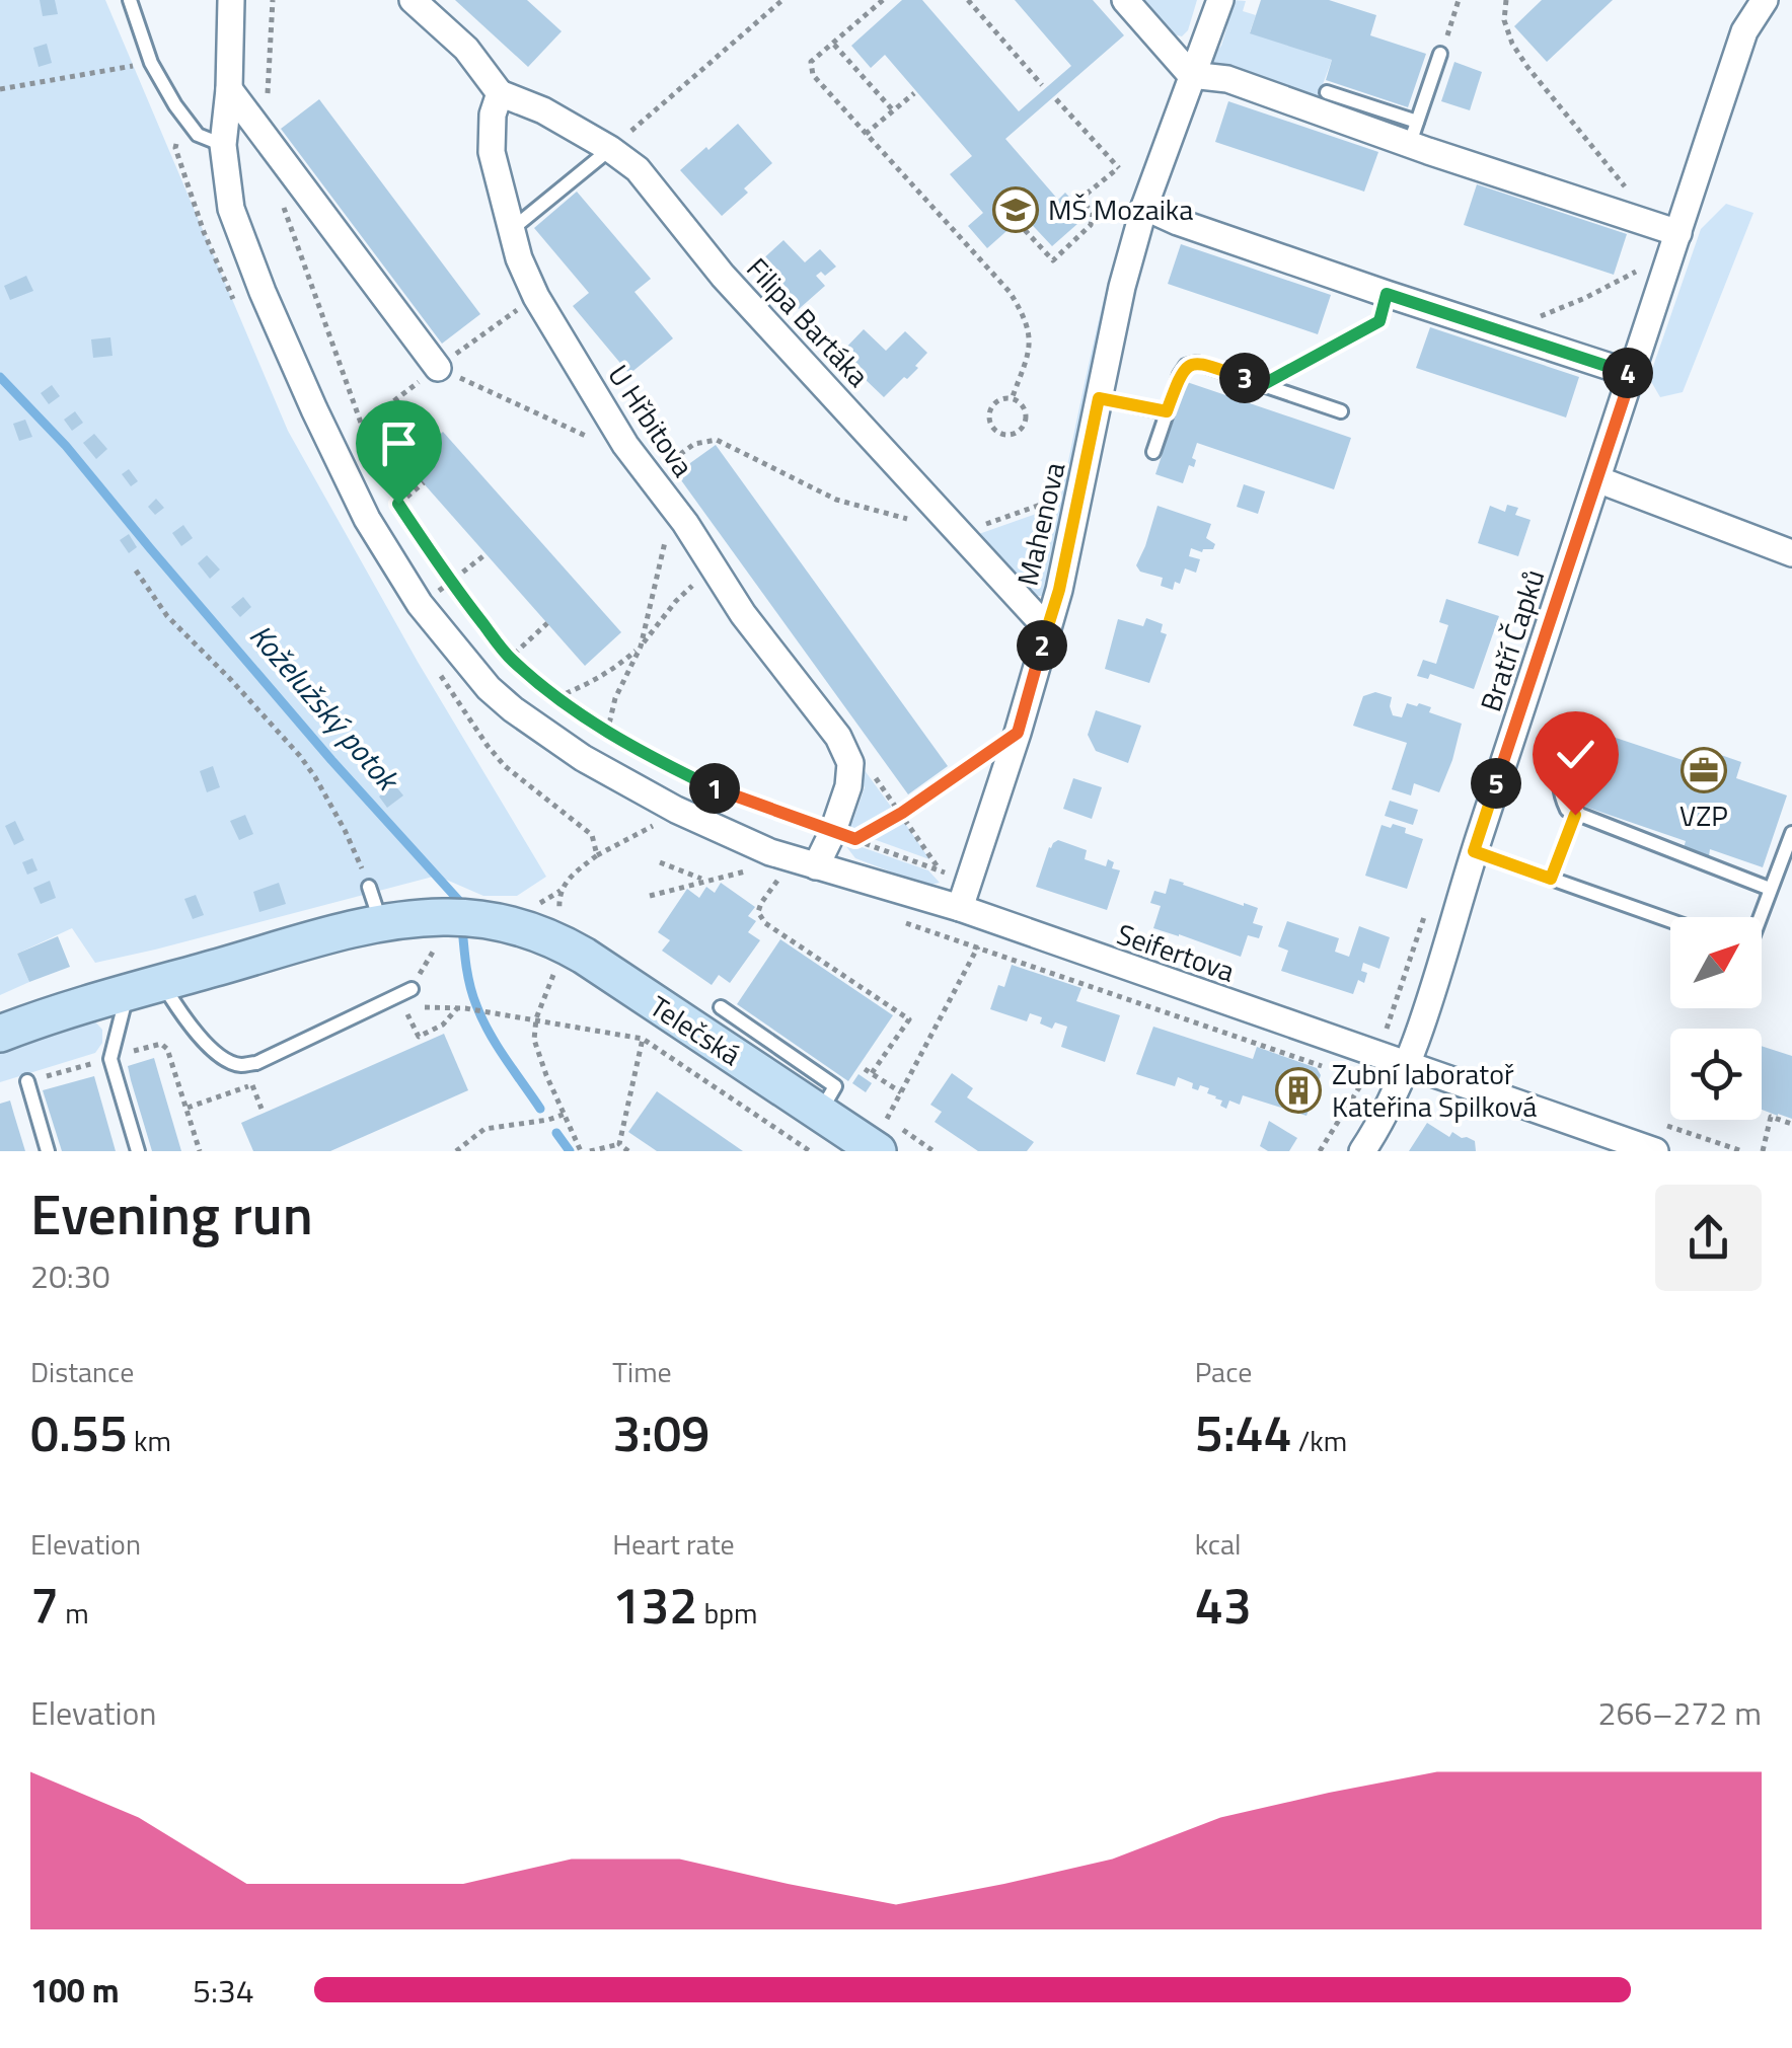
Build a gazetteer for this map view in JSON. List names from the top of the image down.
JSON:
{
  "streets": {
    "street": [
      "Filipa Bartáka",
      "U Hřbitova",
      "Mahenova",
      "Bratří Čapků",
      "Seifertova",
      "Telečská"
    ]
  },
  "crossings": [
    ["Filipa Bartáka", "U Hřbitova"],
    ["Filipa Bartáka", "Mahenova"],
    ["U Hřbitova", "Seifertova"],
    ["Mahenova", "Seifertova"],
    ["Bratří Čapků", "Seifertova"]
  ],
  "water": ["Koželužský potok"],
  "places": {
    "school or university": ["MŠ Mozaika"],
    "office": ["VZP"],
    "building": ["Zubní laboratoř Kateřina Spilková"]
  },
  "north": "top right",
  "page": {
    "pins": [
      "4",
      "3",
      "2",
      "5",
      "1"
    ],
    "heading": ["Evening run", "20:30"],
    "stats": [
      ["Distance", "0.55 km"],
      ["Time", "3:09"],
      ["Pace", "5:44 /km"],
      ["Elevation", "7 m"],
      ["Heart rate", "132 bpm"],
      ["kcal", "43"]
    ],
    "chart": ["Elevation", "266–272 m"],
    "list": [
      {
        "name": "100 m",
        "note": "5:34"
      }
    ]
  }
}
